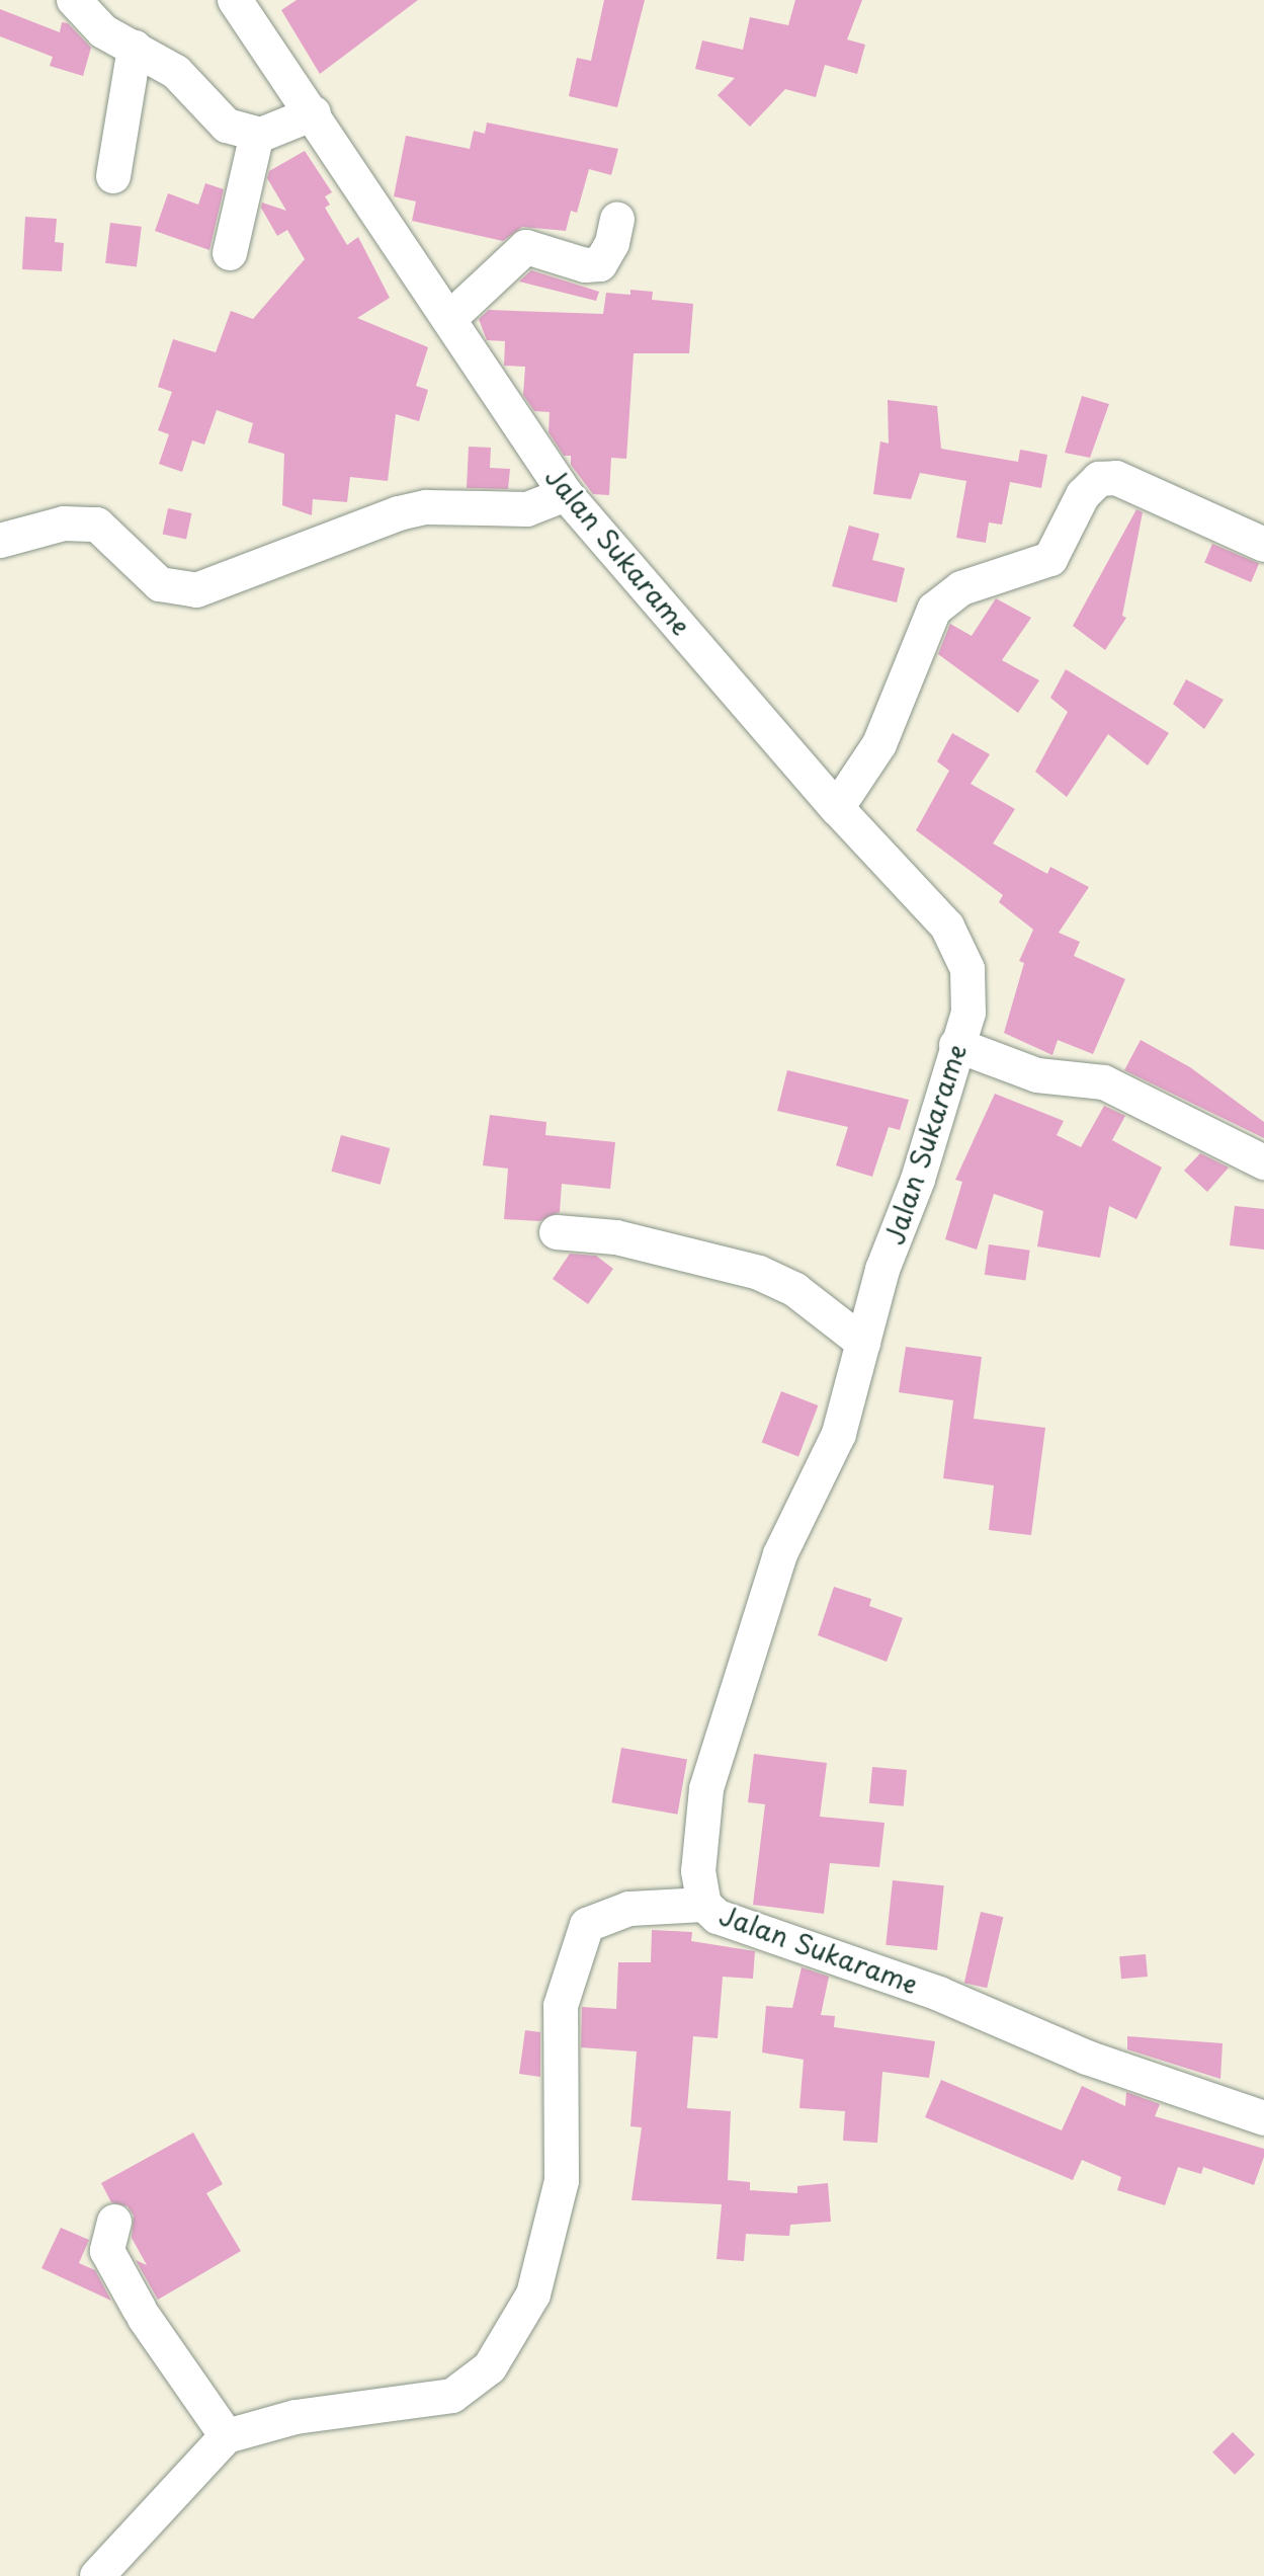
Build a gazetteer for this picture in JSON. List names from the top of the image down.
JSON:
{
  "streets": {
    "street": ["Jalan Sukarame"]
  }
}
